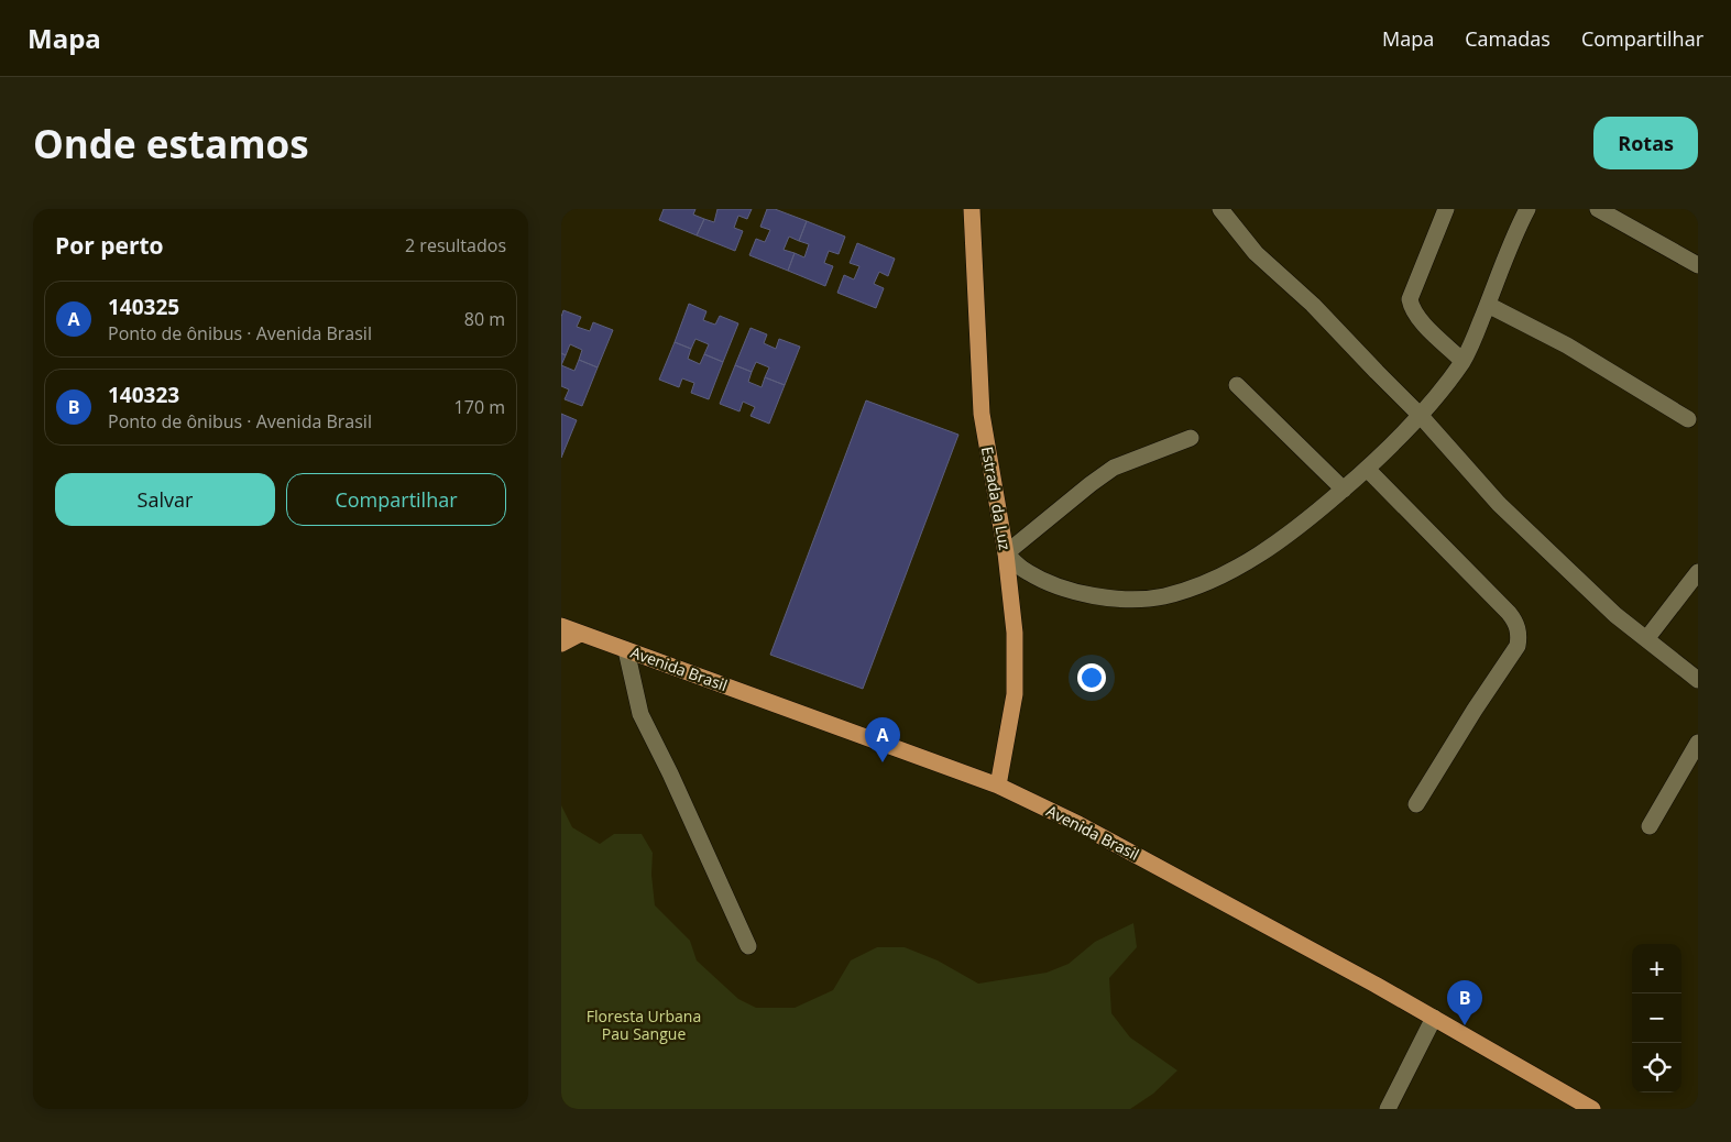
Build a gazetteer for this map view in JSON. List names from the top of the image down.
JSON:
{
  "streets": {
    "main road": ["Estrada da Luz", "Avenida Brasil"]
  },
  "crossings": [
    ["Estrada da Luz", "Avenida Brasil"]
  ],
  "parks": ["Floresta Urbana Pau Sangue"],
  "page": {
    "header": "Mapa",
    "nav": ["Mapa", "Camadas", "Compartilhar"],
    "buttons": [
      "Rotas",
      ["Salvar", "Compartilhar"]
    ],
    "title": "Onde estamos",
    "heading": ["Por perto", "2 resultados"],
    "list": [
      {
        "mark": "A",
        "name": "140325",
        "note": "Ponto de ônibus · Avenida Brasil",
        "value": "80 m"
      },
      {
        "mark": "B",
        "name": "140323",
        "note": "Ponto de ônibus · Avenida Brasil",
        "value": "170 m"
      }
    ],
    "pins": ["A", "B"],
    "map_buttons": ["+", "−"]
  }
}
